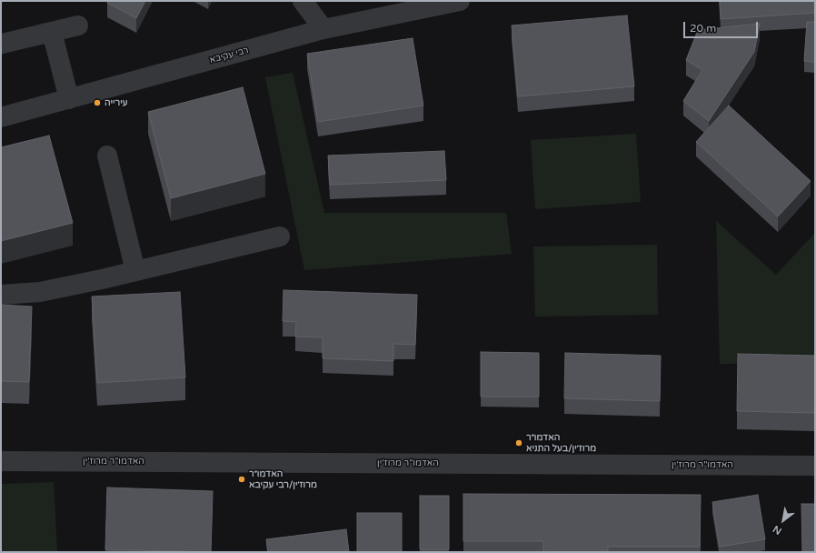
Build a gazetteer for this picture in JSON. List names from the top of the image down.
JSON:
{
  "streets": {
    "street": ["רבי עקיבא", "האדמו\"ר מרוז'ין"]
  },
  "places": ["עירייה", "האדמו״ר מרוז׳ין/בעל התניא", "האדמו״ר מרוז׳ין/רבי עקיבא"],
  "scale_bar": "20 m",
  "north": "bottom left"
}
